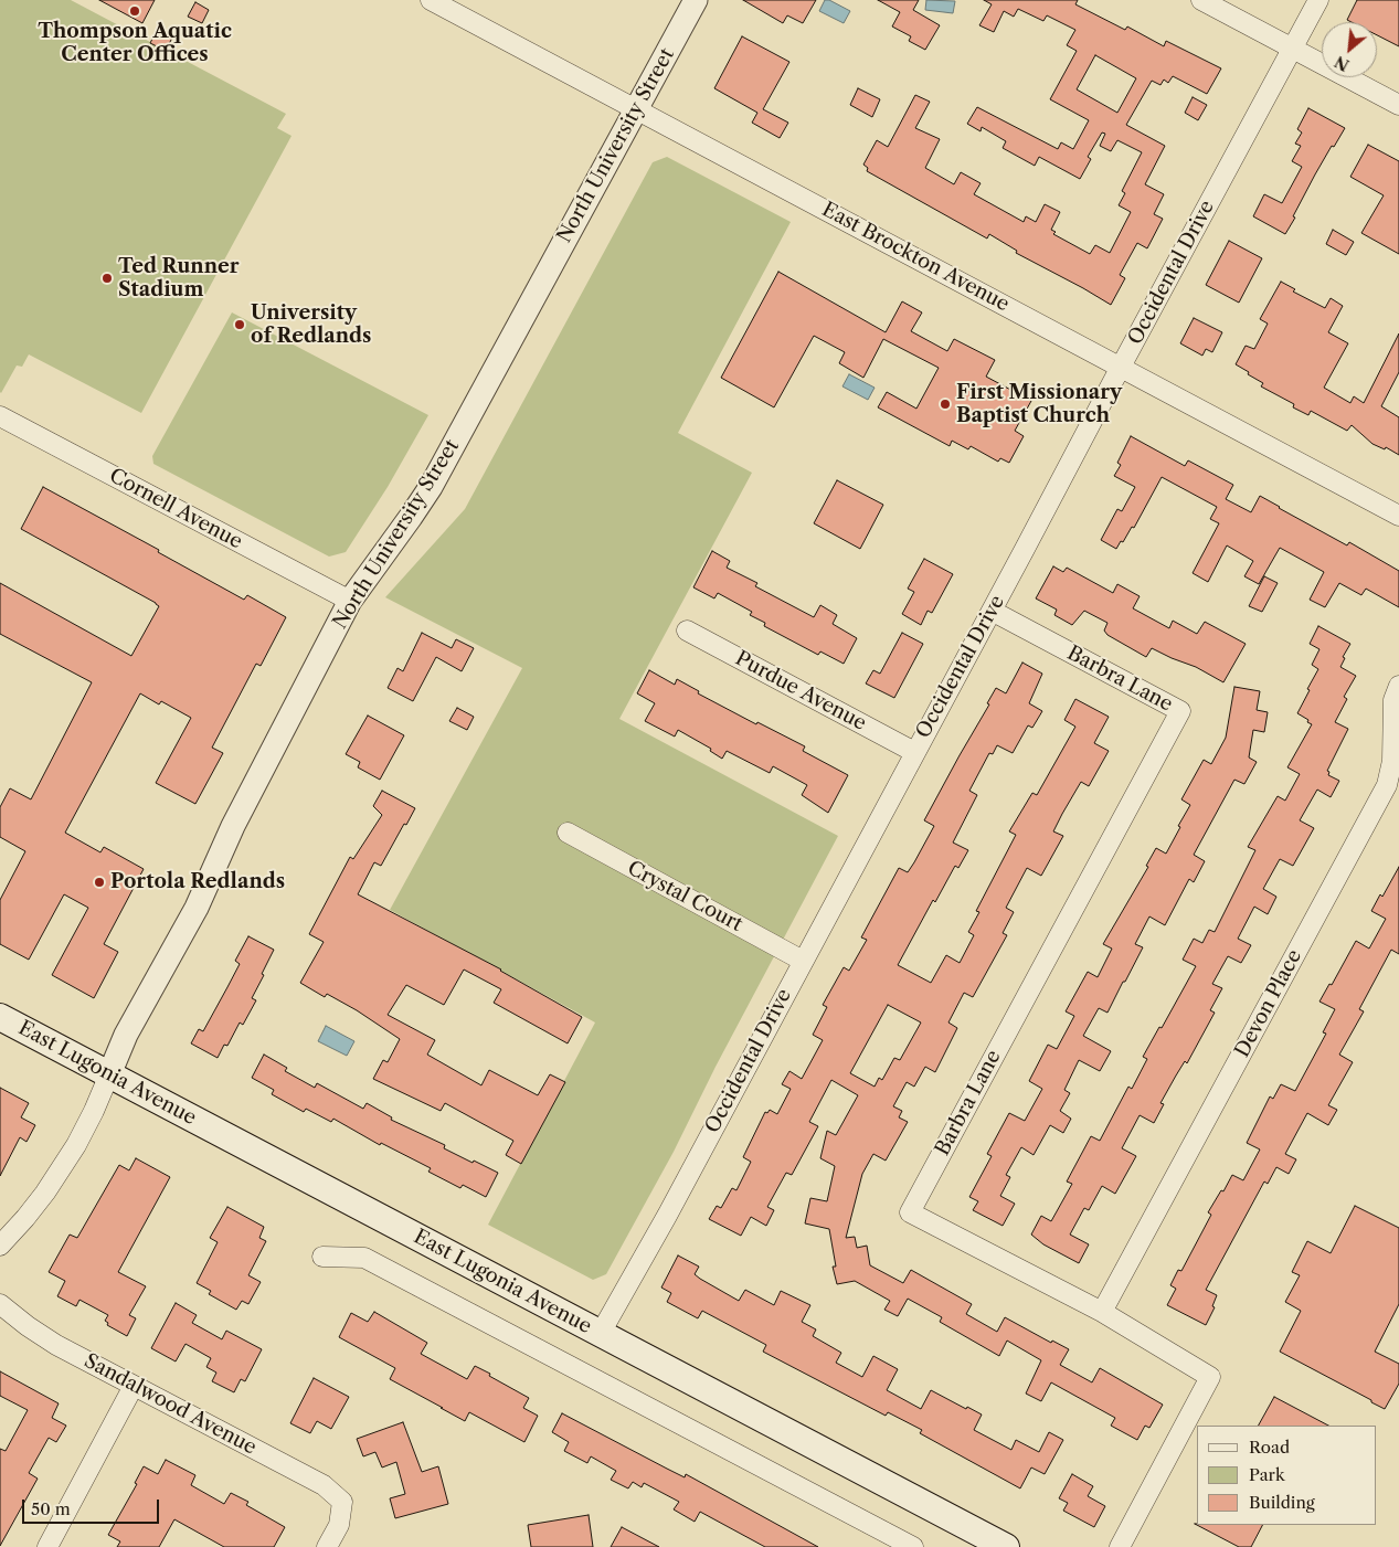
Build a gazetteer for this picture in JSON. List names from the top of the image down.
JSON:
{
  "streets": {
    "main road": ["East Lugonia Avenue"],
    "street": [
      "North University Street",
      "East Brockton Avenue",
      "Occidental Drive",
      "Cornell Avenue",
      "Barbra Lane",
      "Purdue Avenue",
      "Crystal Court",
      "Devon Place",
      "Sandalwood Avenue"
    ]
  },
  "crossings": [
    ["North University Street", "East Brockton Avenue"],
    ["North University Street", "Cornell Avenue"],
    ["North University Street", "East Lugonia Avenue"],
    ["East Brockton Avenue", "Occidental Drive"],
    ["Occidental Drive", "Barbra Lane"],
    ["Occidental Drive", "Purdue Avenue"],
    ["Occidental Drive", "Crystal Court"],
    ["Occidental Drive", "East Lugonia Avenue"],
    ["Barbra Lane", "Devon Place"]
  ],
  "places": [
    "Thompson Aquatic Center Offices",
    "Ted Runner Stadium",
    "University of Redlands",
    "First Missionary Baptist Church",
    "Portola Redlands"
  ],
  "legend": ["Road", "Park", "Building"],
  "scale_bar": "50 m",
  "north": "bottom left"
}
